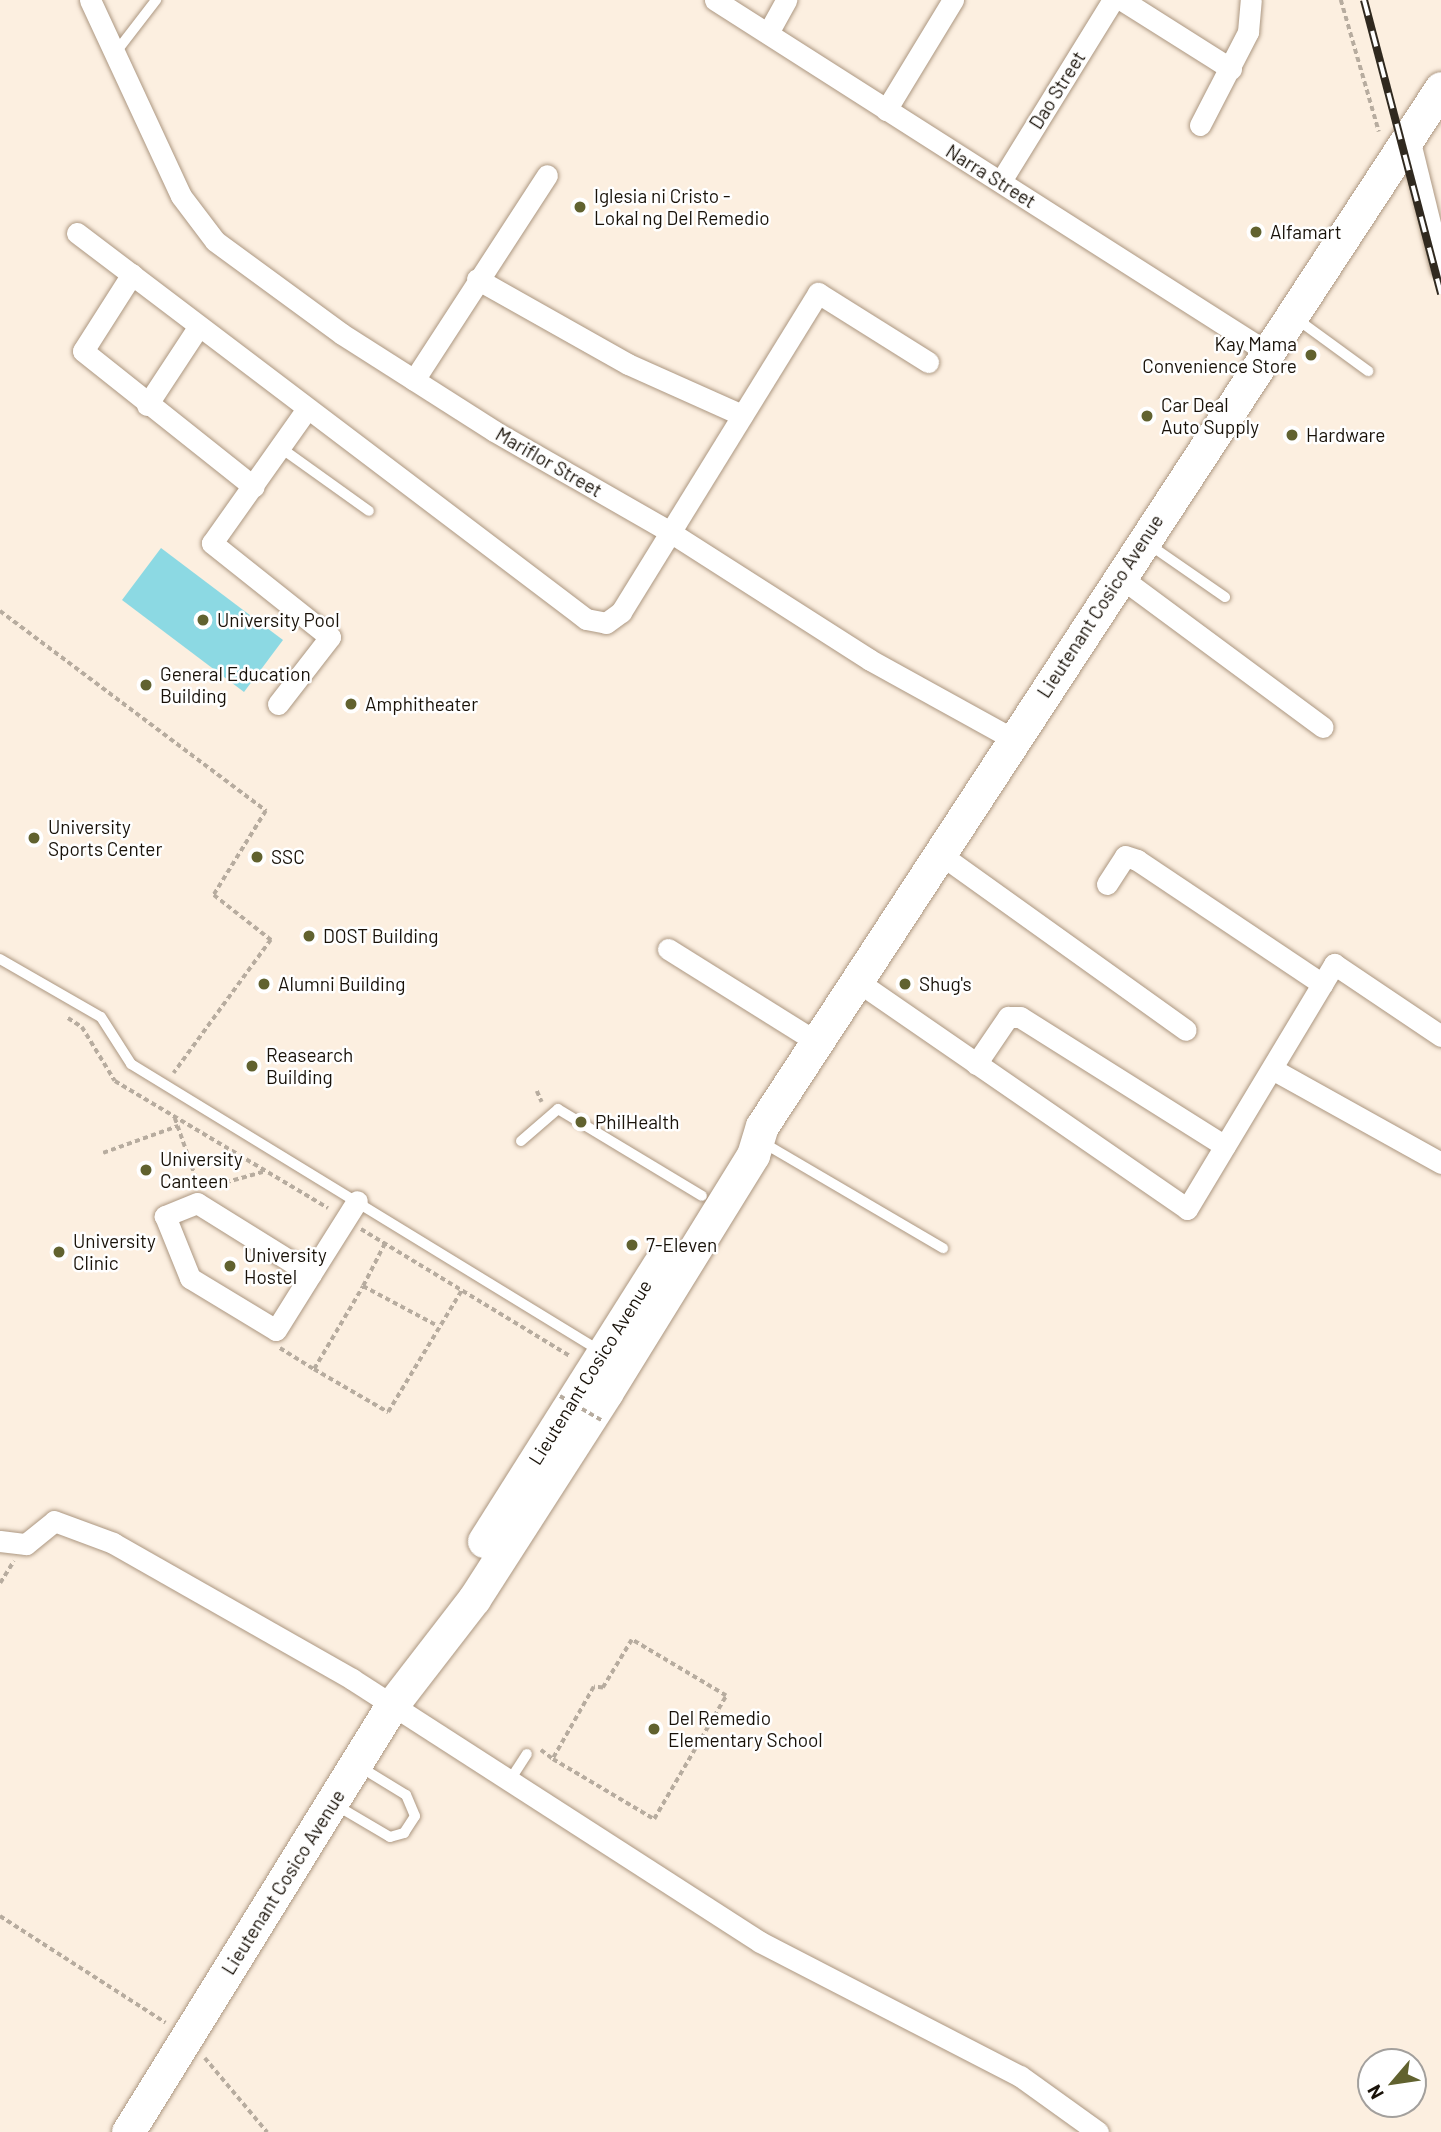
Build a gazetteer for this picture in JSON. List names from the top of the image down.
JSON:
{
  "streets": {
    "main road": ["Lieutenant Cosico Avenue"],
    "street": ["Dao Street", "Narra Street", "Mariflor Street"]
  },
  "crossings": [
    ["Dao Street", "Narra Street"],
    ["Narra Street", "Lieutenant Cosico Avenue"],
    ["Mariflor Street", "Lieutenant Cosico Avenue"]
  ],
  "places": [
    "Iglesia ni Cristo - Lokal ng Del Remedio",
    "Alfamart",
    "Kay Mama Convenience Store",
    "Car Deal Auto Supply",
    "Hardware",
    "University Pool",
    "General Education Building",
    "Amphitheater",
    "University Sports Center",
    "SSC",
    "DOST Building",
    "Alumni Building",
    "Shug's",
    "Reasearch Building",
    "PhilHealth",
    "University Canteen",
    "7-Eleven",
    "University Clinic",
    "University Hostel",
    "Del Remedio Elementary School"
  ],
  "north": "bottom left"
}
